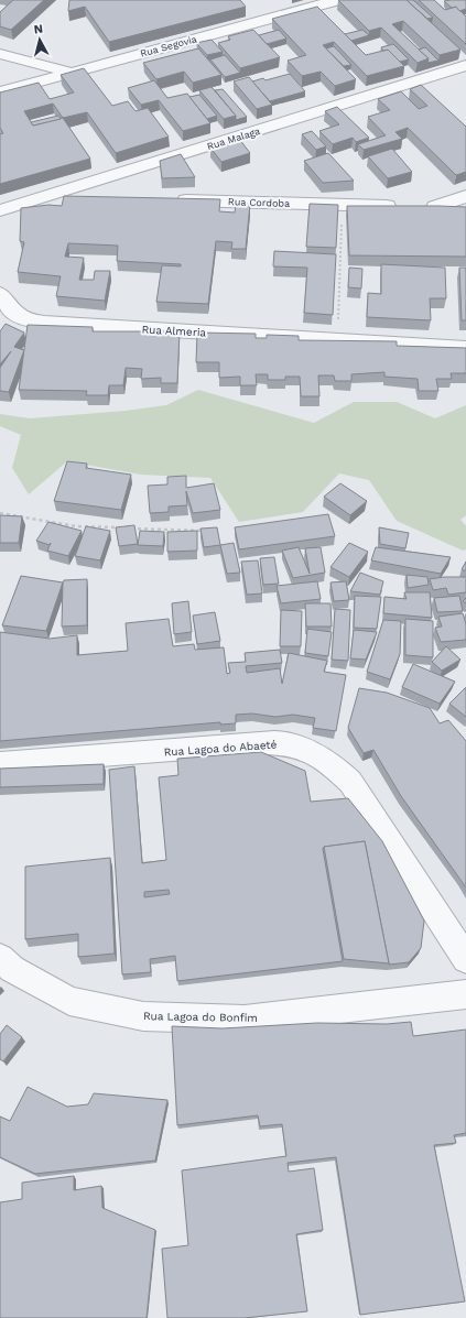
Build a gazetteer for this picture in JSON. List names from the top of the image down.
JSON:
{
  "streets": {
    "street": [
      "Rua Segovia",
      "Rua Malaga",
      "Rua Cordoba",
      "Rua Almeria",
      "Rua Lagoa do Abaeté",
      "Rua Lagoa do Bonfim"
    ]
  },
  "north": "top"
}
